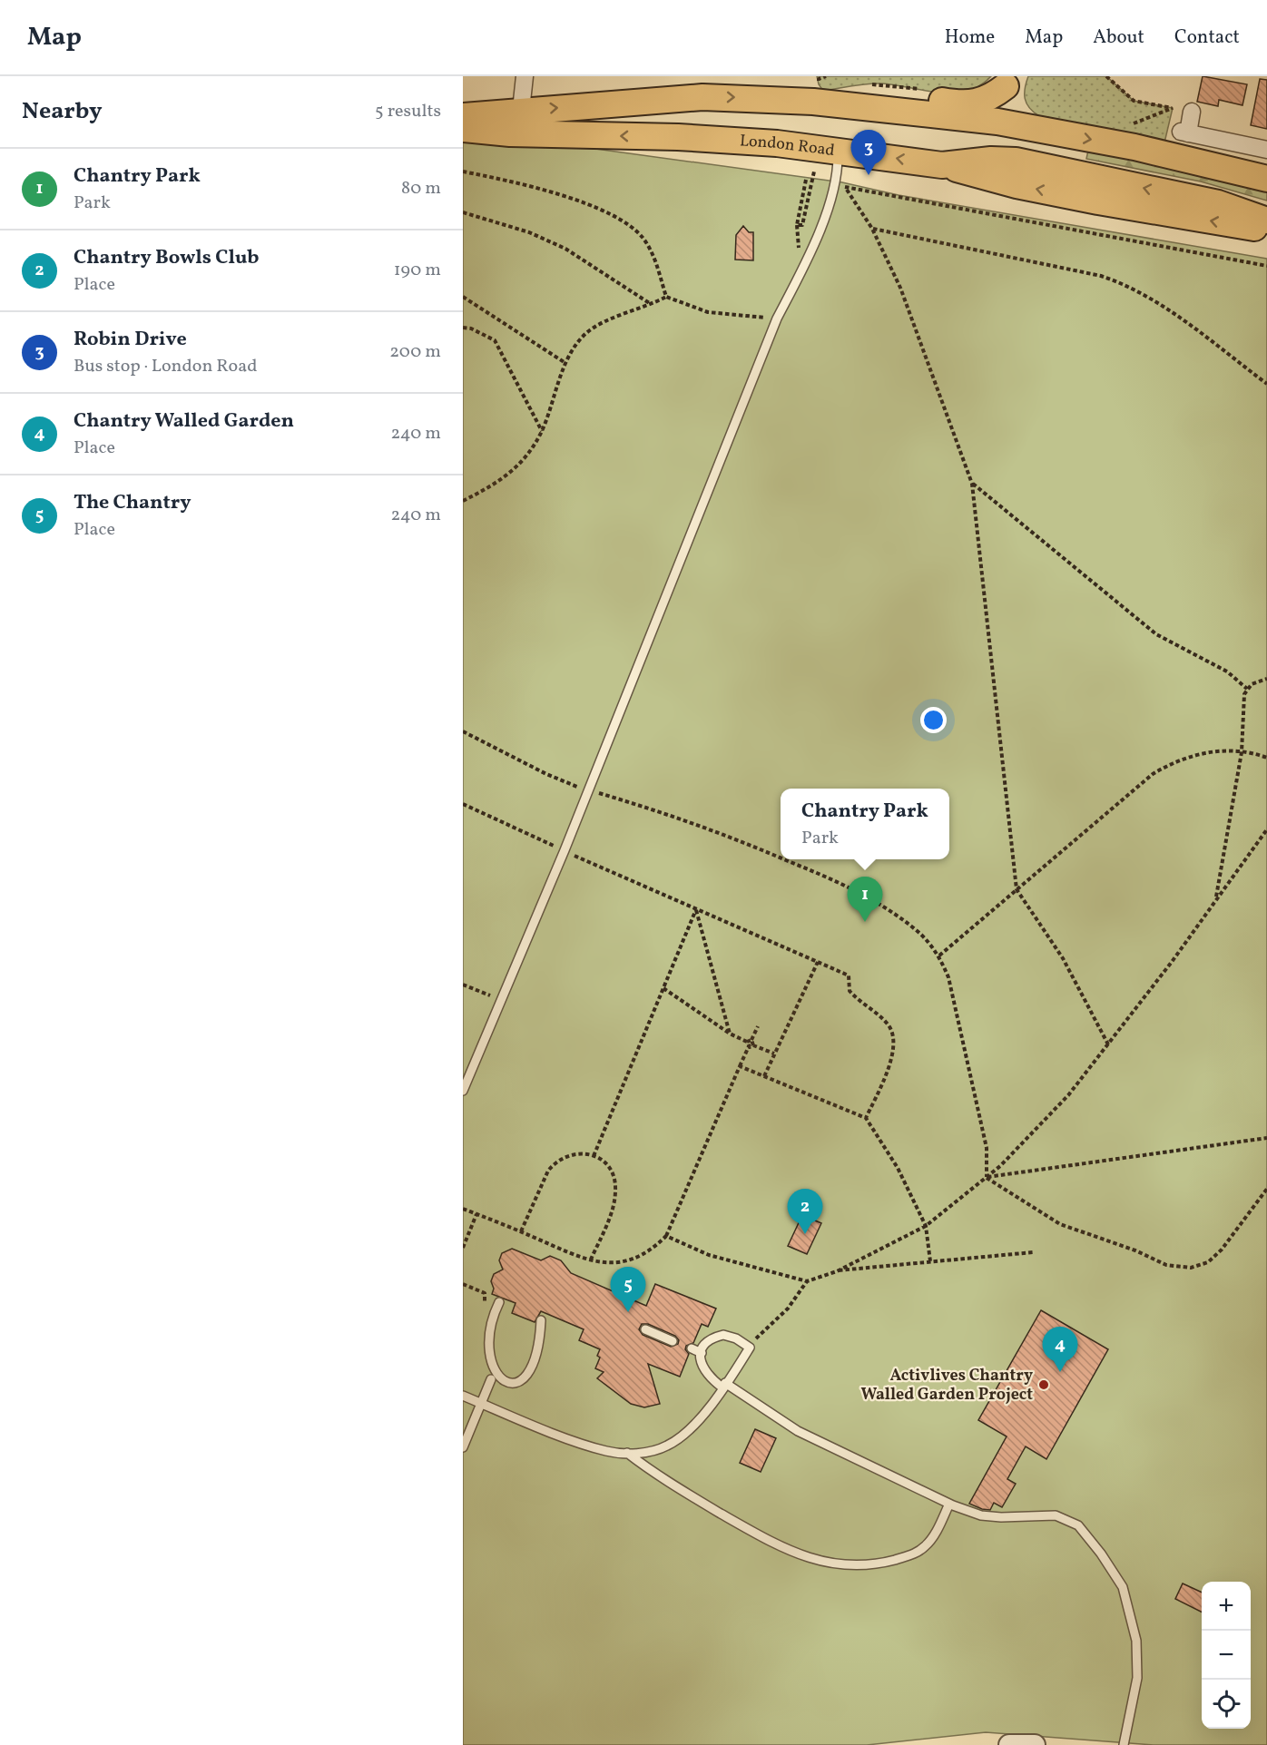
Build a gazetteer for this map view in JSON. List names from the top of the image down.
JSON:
{
  "streets": {
    "main road": ["London Road"]
  },
  "places": ["Activlives Chantry Walled Garden Project"],
  "page": {
    "header": "Map",
    "nav": [
      "Home",
      "Map",
      "About",
      "Contact"
    ],
    "heading": ["Nearby", "5 results"],
    "pins": [
      "3",
      "1",
      "2",
      "5",
      "4"
    ],
    "list": [
      {
        "mark": "1",
        "name": "Chantry Park",
        "note": "Park",
        "value": "80 m"
      },
      {
        "mark": "2",
        "name": "Chantry Bowls Club",
        "note": "Place",
        "value": "190 m"
      },
      {
        "mark": "3",
        "name": "Robin Drive",
        "note": "Bus stop · London Road",
        "value": "200 m"
      },
      {
        "mark": "4",
        "name": "Chantry Walled Garden",
        "note": "Place",
        "value": "240 m"
      },
      {
        "mark": "5",
        "name": "The Chantry",
        "note": "Place",
        "value": "240 m"
      }
    ],
    "popup": ["Chantry Park", "Park"],
    "map_buttons": ["+", "−"]
  }
}
